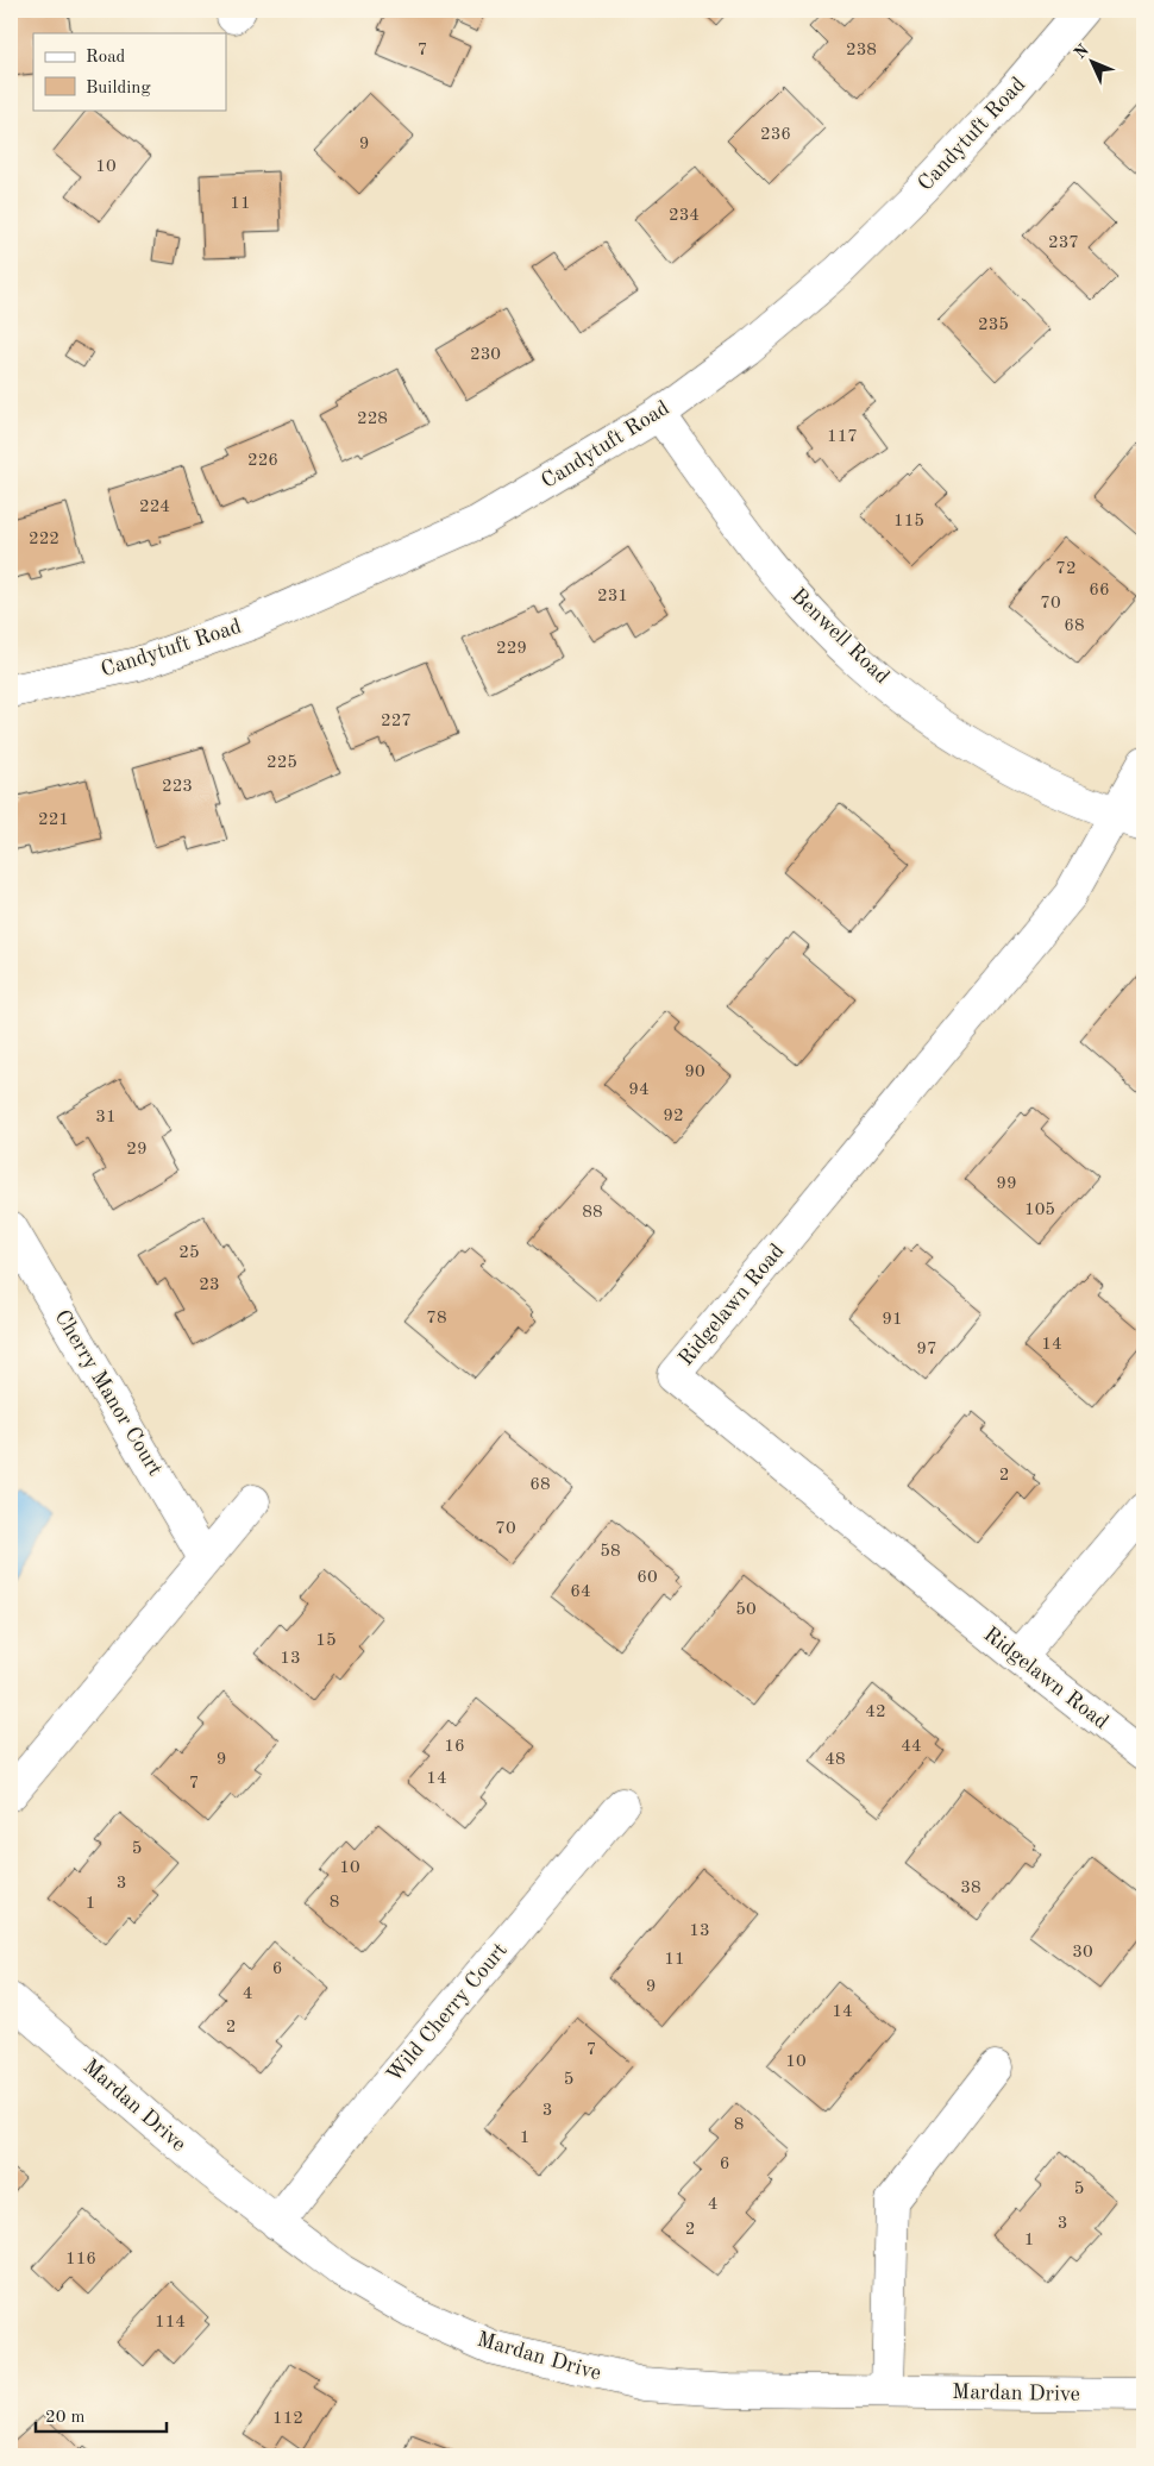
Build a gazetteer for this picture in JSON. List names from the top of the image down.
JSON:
{
  "streets": {
    "street": [
      "Candytuft Road",
      "Benwell Road",
      "Ridgelawn Road",
      "Cherry Manor Court",
      "Wild Cherry Court",
      "Mardan Drive"
    ]
  },
  "crossings": [
    ["Candytuft Road", "Benwell Road"],
    ["Benwell Road", "Ridgelawn Road"],
    ["Wild Cherry Court", "Mardan Drive"]
  ],
  "house_numbers": [
    "7",
    "238",
    "236",
    "9",
    "10",
    "11",
    "234",
    "237",
    "235",
    "230",
    "228",
    "117",
    "226",
    "224",
    "115",
    "222",
    "72",
    "66",
    "231",
    "70",
    "68",
    "229",
    "227",
    "225",
    "223",
    "221",
    "90",
    "94",
    "92",
    "31",
    "29",
    "99",
    "105",
    "88",
    "25",
    "23",
    "78",
    "91",
    "14",
    "97",
    "2",
    "68",
    "70",
    "58",
    "60",
    "64",
    "50",
    "15",
    "13",
    "42",
    "16",
    "44",
    "9",
    "48",
    "14",
    "7",
    "5",
    "10",
    "3",
    "38",
    "8",
    "1",
    "13",
    "30",
    "11",
    "6",
    "9",
    "4",
    "14",
    "2",
    "7",
    "10",
    "5",
    "3",
    "8",
    "1",
    "6",
    "5",
    "4",
    "3",
    "2",
    "1",
    "116",
    "114",
    "112"
  ],
  "legend": ["Road", "Building"],
  "scale_bar": "20 m",
  "north": "top left"
}
